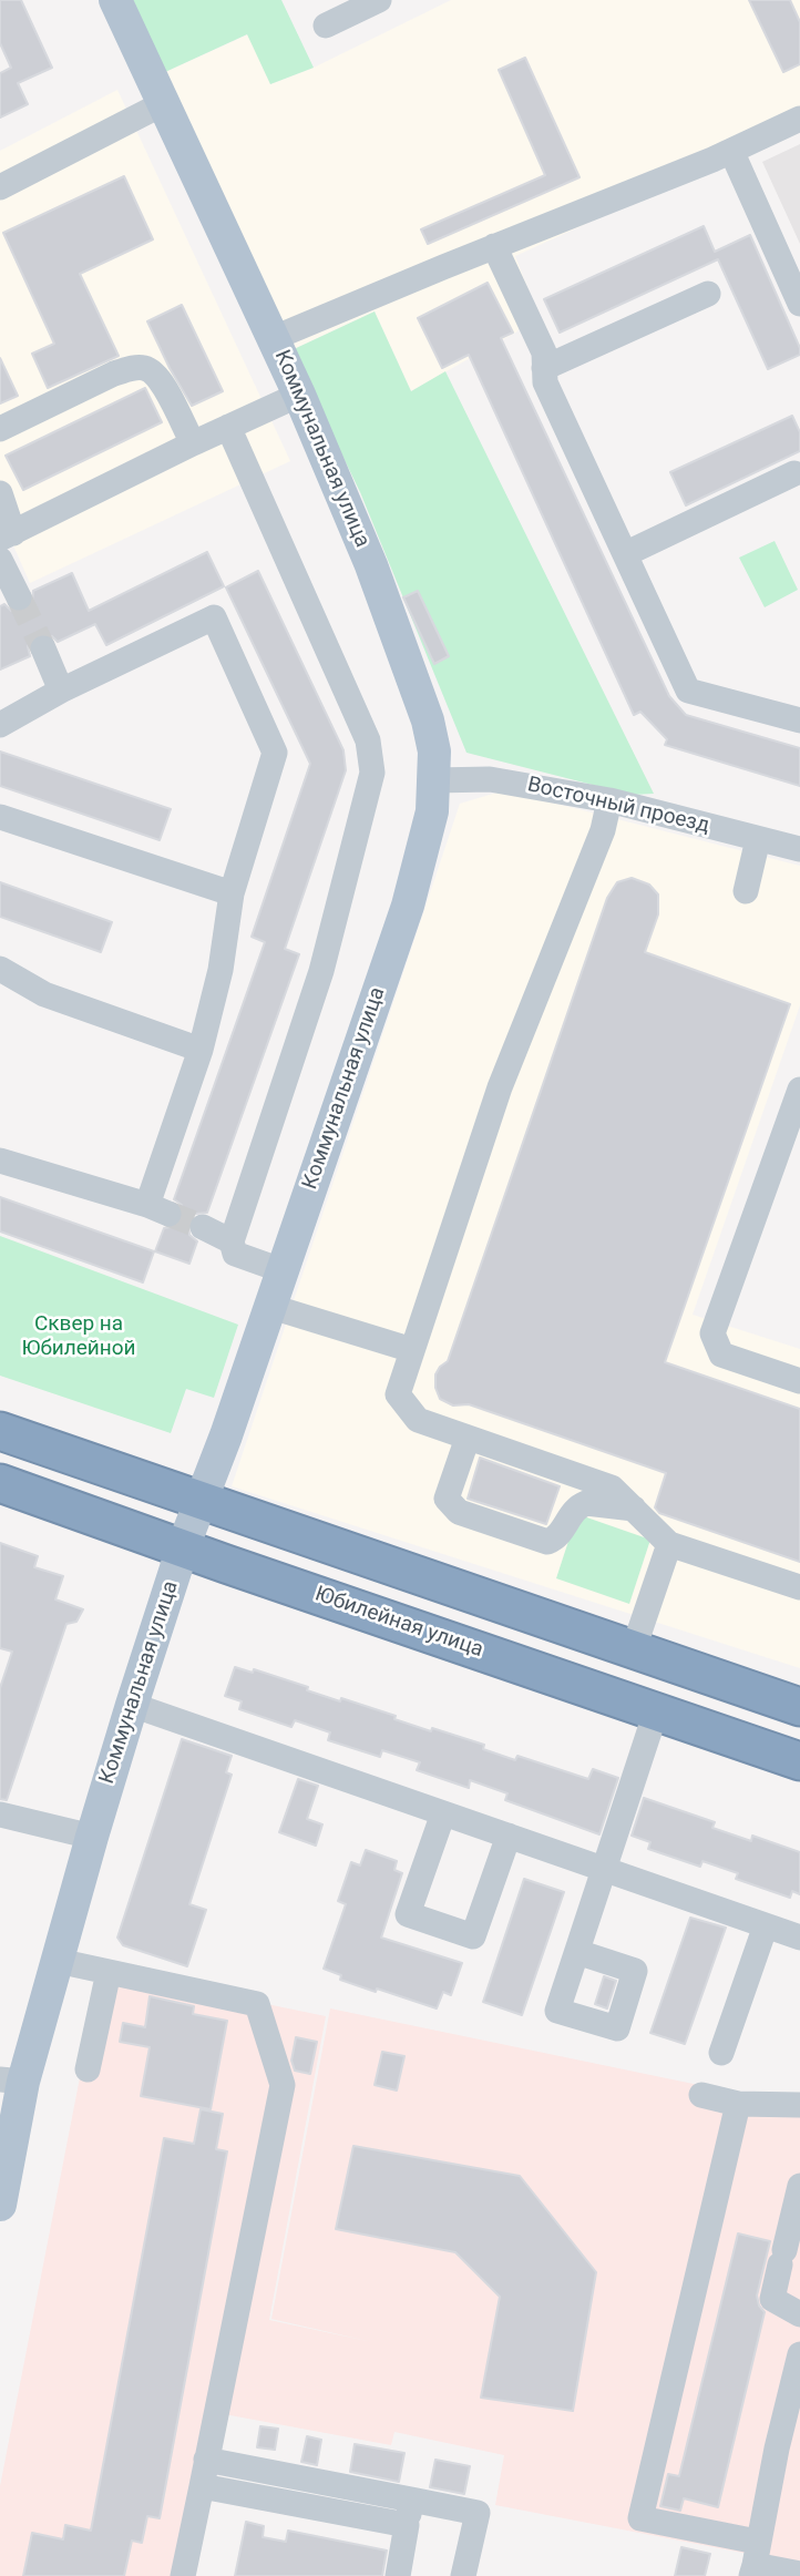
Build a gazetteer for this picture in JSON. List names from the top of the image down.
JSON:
{
  "streets": {
    "highway": ["Юбилейная улица"],
    "main road": ["Коммунальная улица"],
    "street": ["Восточный проезд"]
  },
  "crossings": [
    ["Коммунальная улица", "Восточный проезд"],
    ["Коммунальная улица", "Юбилейная улица"]
  ],
  "parks": ["Сквер на Юбилейной"]
}
